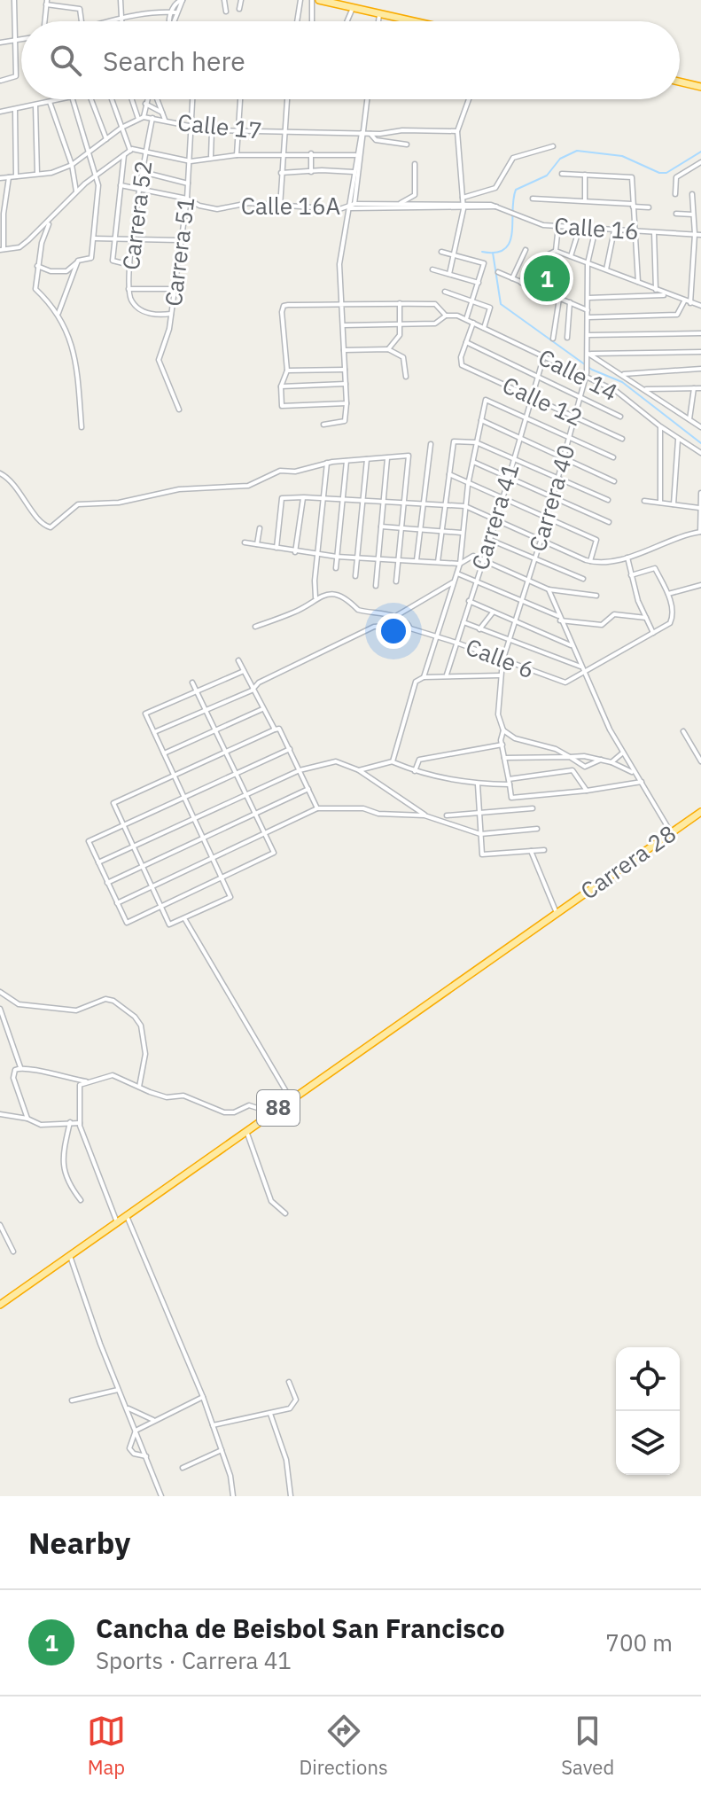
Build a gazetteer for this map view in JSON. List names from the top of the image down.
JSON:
{
  "streets": {
    "highway": ["Carrera 28", "88"],
    "street": [
      "Calle 17",
      "Calle 16A",
      "Carrera 52",
      "Calle 16",
      "Carrera 51",
      "Calle 14",
      "Calle 12",
      "Carrera 40",
      "Carrera 41",
      "Calle 6"
    ]
  },
  "crossings": [
    ["Calle 17", "Carrera 52"],
    ["Calle 17", "Carrera 51"],
    ["Calle 16A", "Calle 16"],
    ["Calle 16A", "Carrera 51"],
    ["Carrera 52", "Carrera 51"],
    ["Calle 16", "Carrera 40"],
    ["Calle 14", "Carrera 40"],
    ["Calle 14", "Carrera 41"],
    ["Calle 12", "Carrera 40"],
    ["Calle 12", "Carrera 41"],
    ["Carrera 40", "Calle 6"],
    ["Carrera 41", "Calle 6"],
    ["Carrera 28", "88"]
  ],
  "page": {
    "search": "Search here",
    "pins": "1",
    "heading": "Nearby",
    "list": [
      {
        "mark": "1",
        "name": "Cancha de Beisbol San Francisco",
        "note": "Sports · Carrera 41",
        "value": "700 m"
      }
    ],
    "nav": ["Map", "Directions", "Saved"]
  }
}
